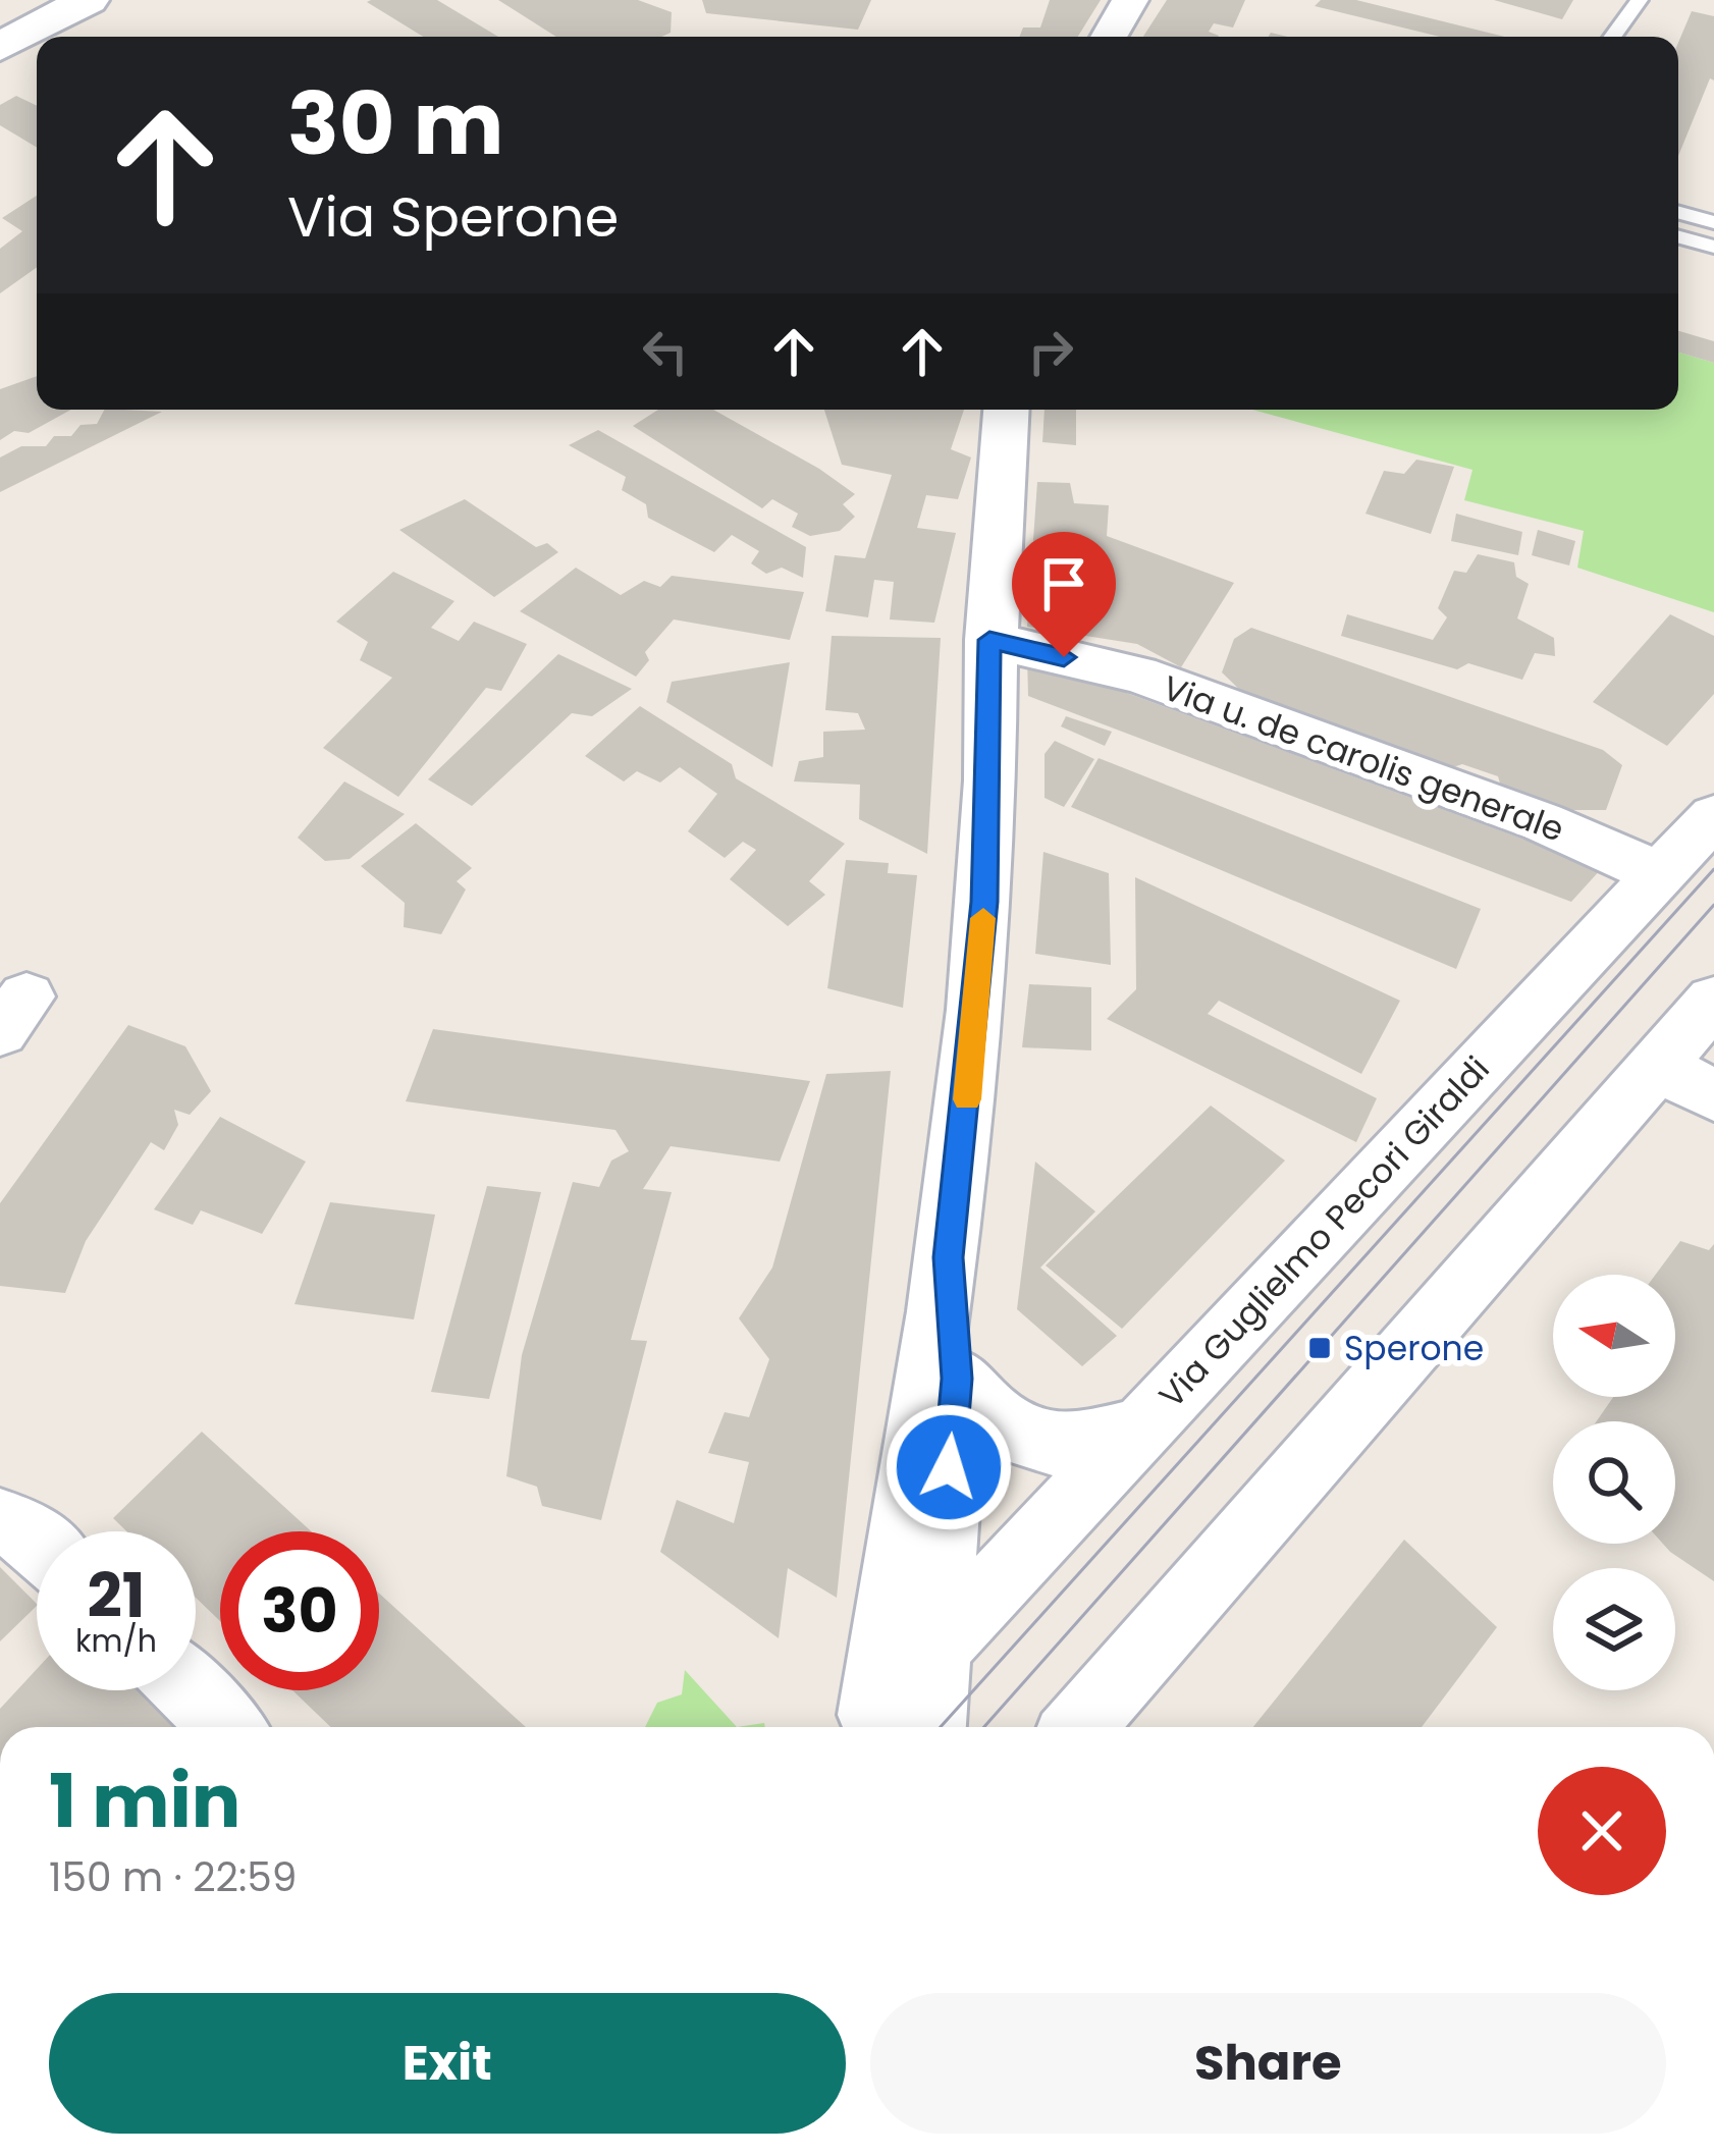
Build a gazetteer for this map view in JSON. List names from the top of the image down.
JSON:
{
  "streets": {
    "street": ["Via u. de carolis generale", "Via Guglielmo Pecori Giraldi"]
  },
  "crossings": [
    ["Via u. de carolis generale", "Via Guglielmo Pecori Giraldi"]
  ],
  "places": {
    "transit": ["Sperone"]
  },
  "north": "left",
  "page": {
    "turn": ["30 m", "Via Sperone"],
    "speed": "21 km/h",
    "limit": "30",
    "heading": ["1 min", "150 m · 22:59"],
    "buttons": ["Exit", "Share"]
  }
}
